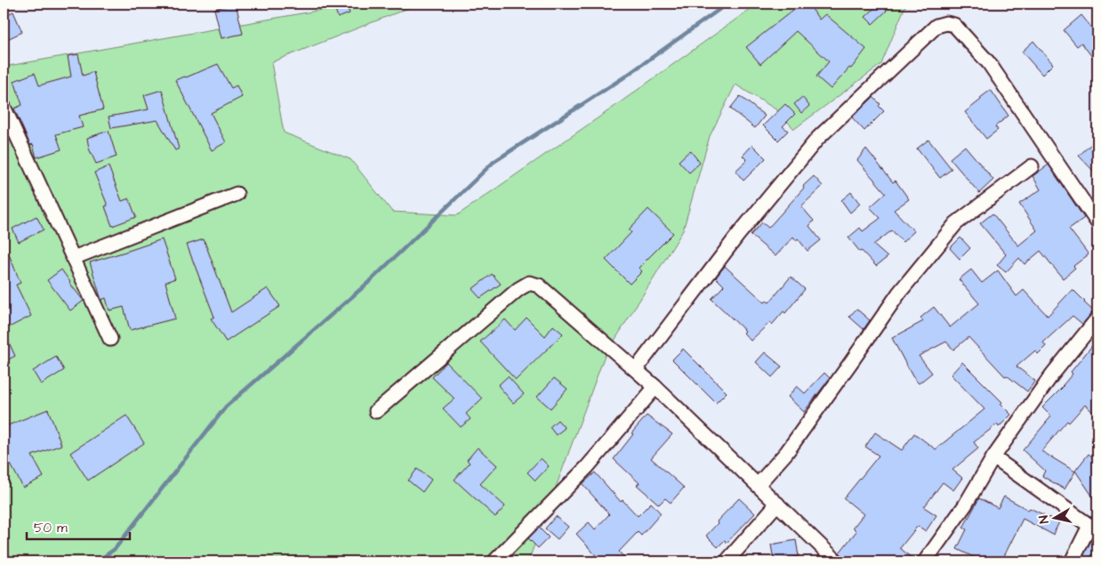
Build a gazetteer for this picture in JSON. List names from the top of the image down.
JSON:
{
  "scale_bar": "50 m",
  "north": "left"
}
